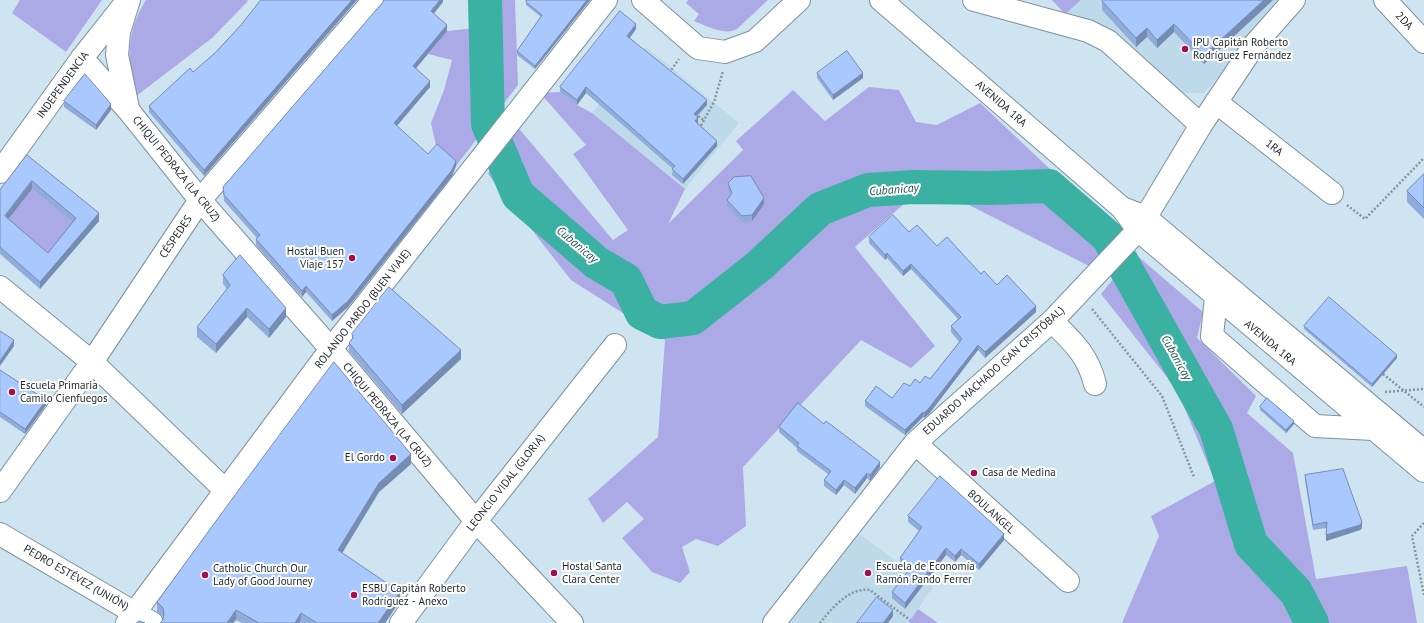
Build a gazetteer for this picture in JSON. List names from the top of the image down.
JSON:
{
  "streets": {
    "street": [
      "2DA",
      "INDEPENDENCIA",
      "AVENIDA 1RA",
      "1RA",
      "CHIQUI PEDRAZA (LA CRUZ)",
      "CÉSPEDES",
      "ROLANDO PARDO (BUEN VIAJE)",
      "EDUARDO MACHADO (SAN CRISTÓBAL)",
      "LEONCIO VIDAL (GLORIA)",
      "BOULANGEL",
      "PEDRO ESTÉVEZ (UNIÓN)"
    ]
  },
  "crossings": [
    ["INDEPENDENCIA", "CHIQUI PEDRAZA (LA CRUZ)"],
    ["AVENIDA 1RA", "EDUARDO MACHADO (SAN CRISTÓBAL)"],
    ["1RA", "EDUARDO MACHADO (SAN CRISTÓBAL)"],
    ["CHIQUI PEDRAZA (LA CRUZ)", "CÉSPEDES"],
    ["CHIQUI PEDRAZA (LA CRUZ)", "ROLANDO PARDO (BUEN VIAJE)"],
    ["CHIQUI PEDRAZA (LA CRUZ)", "LEONCIO VIDAL (GLORIA)"],
    ["ROLANDO PARDO (BUEN VIAJE)", "PEDRO ESTÉVEZ (UNIÓN)"],
    ["EDUARDO MACHADO (SAN CRISTÓBAL)", "BOULANGEL"]
  ],
  "water": ["Cubanicay"],
  "places": [
    "IPU Capitán Roberto Rodríguez Fernández",
    "Hostal Buen Viaje 157",
    "Escuela Primaria Camilo Cienfuegos",
    "El Gordo",
    "Casa de Medina",
    "Hostal Santa Clara Center",
    "Escuela de Economía Ramón Pando Ferrer",
    "Catholic Church Our Lady of Good Journey",
    "ESBU Capitán Roberto Rodríguez - Anexo"
  ]
}
